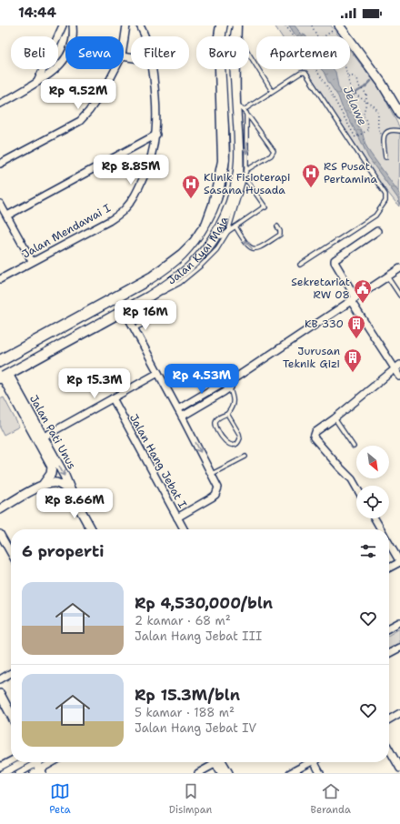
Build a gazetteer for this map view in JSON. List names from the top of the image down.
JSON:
{
  "streets": {
    "main road": ["Jalan Kyai Maja"],
    "street": ["Jalan Mendawai I", "Jalan Pati Unus", "Jalan Hang Jebat I"]
  },
  "crossings": [
    ["Jalan Kyai Maja", "Jalan Pati Unus"]
  ],
  "water": ["Jelawe"],
  "places": {
    "hospital": ["RS Pusat Pertamina", "Klinik Fisioterapi Sasana Husada"],
    "public building": ["Sekretariat RW 08"],
    "building": ["KB 330", "Jurusan Teknik Gizi"]
  },
  "north": "bottom right",
  "page": {
    "status": "14:44",
    "chip": [
      "Beli",
      "Sewa",
      "Filter",
      "Baru",
      "Apartemen"
    ],
    "price": [
      "Rp 9.52M",
      "Rp 8.85M",
      "Rp 16M",
      "Rp 4.53M",
      "Rp 15.3M",
      "Rp 8.66M"
    ],
    "heading": "6 properti",
    "list": [
      {
        "name": "Rp 4,530,000/bln",
        "note": "2 kamar · 68 m² · Jalan Hang Jebat III"
      },
      {
        "name": "Rp 15.3M/bln",
        "note": "5 kamar · 188 m² · Jalan Hang Jebat IV"
      }
    ],
    "tabs": ["Peta", "Disimpan", "Beranda"]
  }
}
